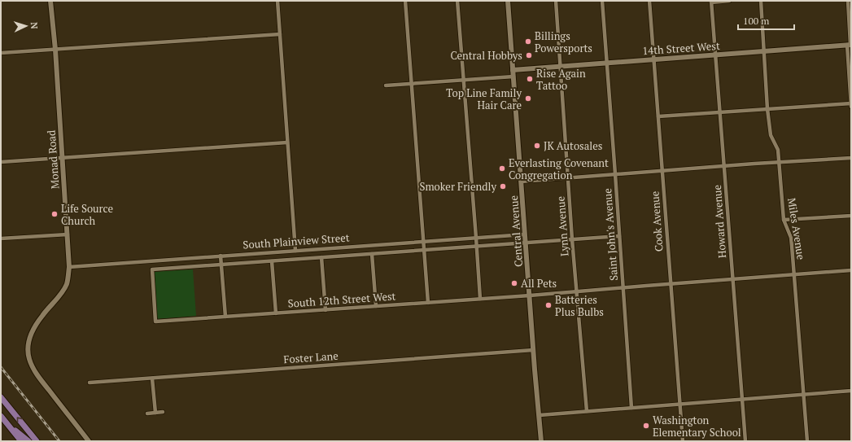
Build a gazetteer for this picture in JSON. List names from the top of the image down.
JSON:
{
  "streets": {
    "street": [
      "14th Street West",
      "Monad Road",
      "Cook Avenue",
      "Howard Avenue",
      "Lynn Avenue",
      "Miles Avenue",
      "Central Avenue",
      "Saint John's Avenue",
      "South Plainview Street",
      "South 12th Street West",
      "Foster Lane"
    ]
  },
  "crossings": [
    ["14th Street West", "Cook Avenue"],
    ["14th Street West", "Howard Avenue"],
    ["14th Street West", "Lynn Avenue"],
    ["14th Street West", "Miles Avenue"],
    ["14th Street West", "Central Avenue"],
    ["14th Street West", "Saint John's Avenue"],
    ["Monad Road", "South Plainview Street"],
    ["Cook Avenue", "South 12th Street West"],
    ["Howard Avenue", "South 12th Street West"],
    ["Lynn Avenue", "South Plainview Street"],
    ["Lynn Avenue", "South 12th Street West"],
    ["Miles Avenue", "South 12th Street West"],
    ["Central Avenue", "South Plainview Street"],
    ["Central Avenue", "South 12th Street West"],
    ["Central Avenue", "Foster Lane"],
    ["Saint John's Avenue", "South Plainview Street"],
    ["Saint John's Avenue", "South 12th Street West"],
    ["South Plainview Street", "South 12th Street West"]
  ],
  "places": [
    "Billings Powersports",
    "Central Hobbys",
    "Rise Again Tattoo",
    "Top Line Family Hair Care",
    "JK Autosales",
    "Everlasting Covenant Congregation",
    "Smoker Friendly",
    "Life Source Church",
    "All Pets",
    "Batteries Plus Bulbs",
    "Washington Elementary School"
  ],
  "scale_bar": "100 m",
  "north": "right"
}
